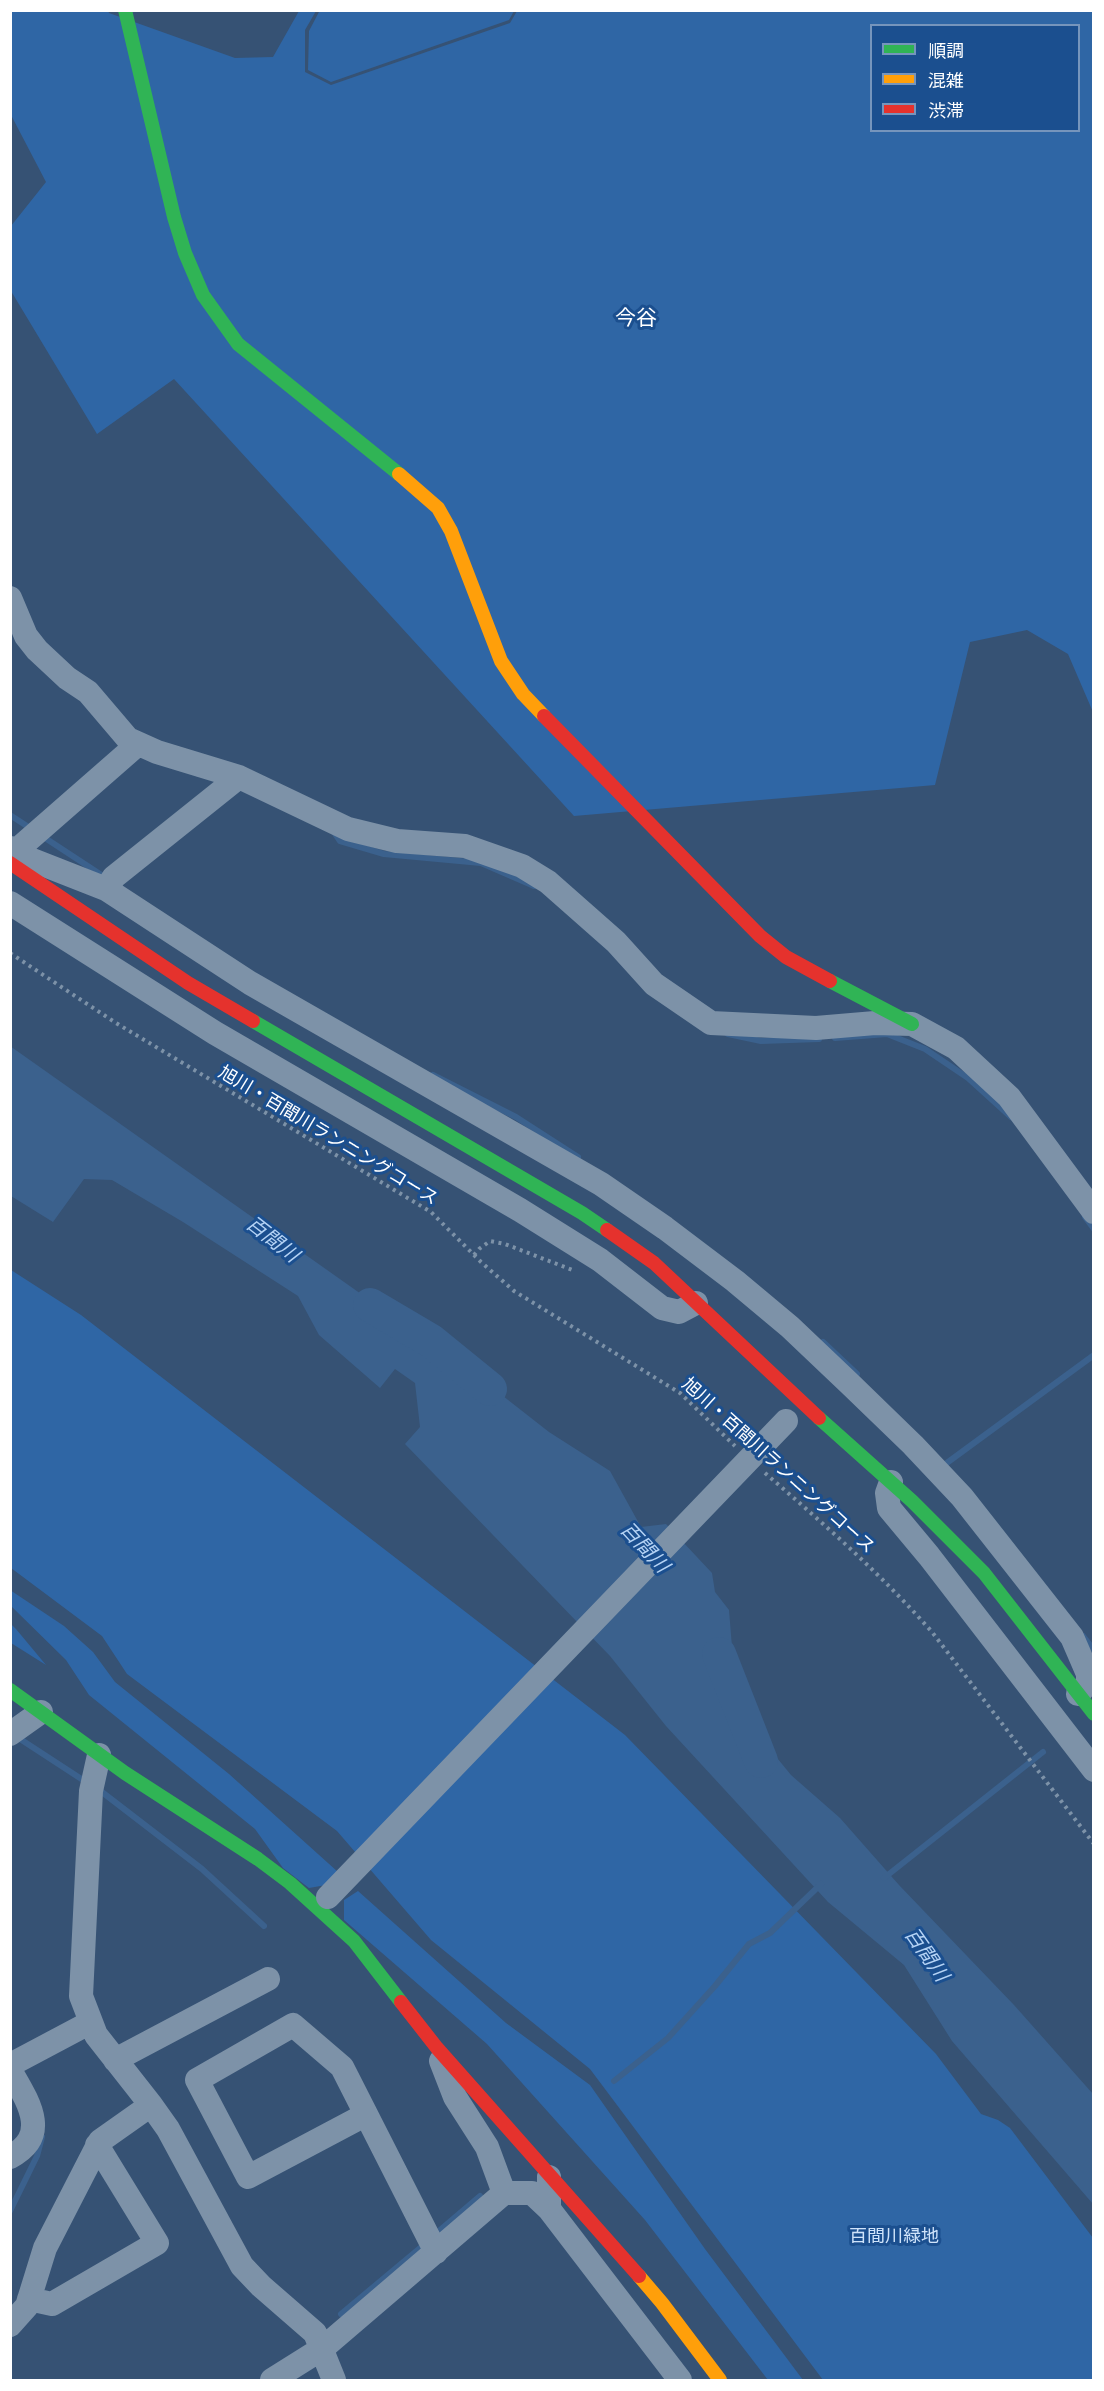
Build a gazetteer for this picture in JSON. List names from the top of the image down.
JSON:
{
  "streets": {
    "path": ["旭川・百間川ランニングコース"]
  },
  "districts": ["今谷"],
  "water": ["百間川"],
  "parks": ["百間川緑地"],
  "legend": ["順調", "混雑", "渋滞"]
}
